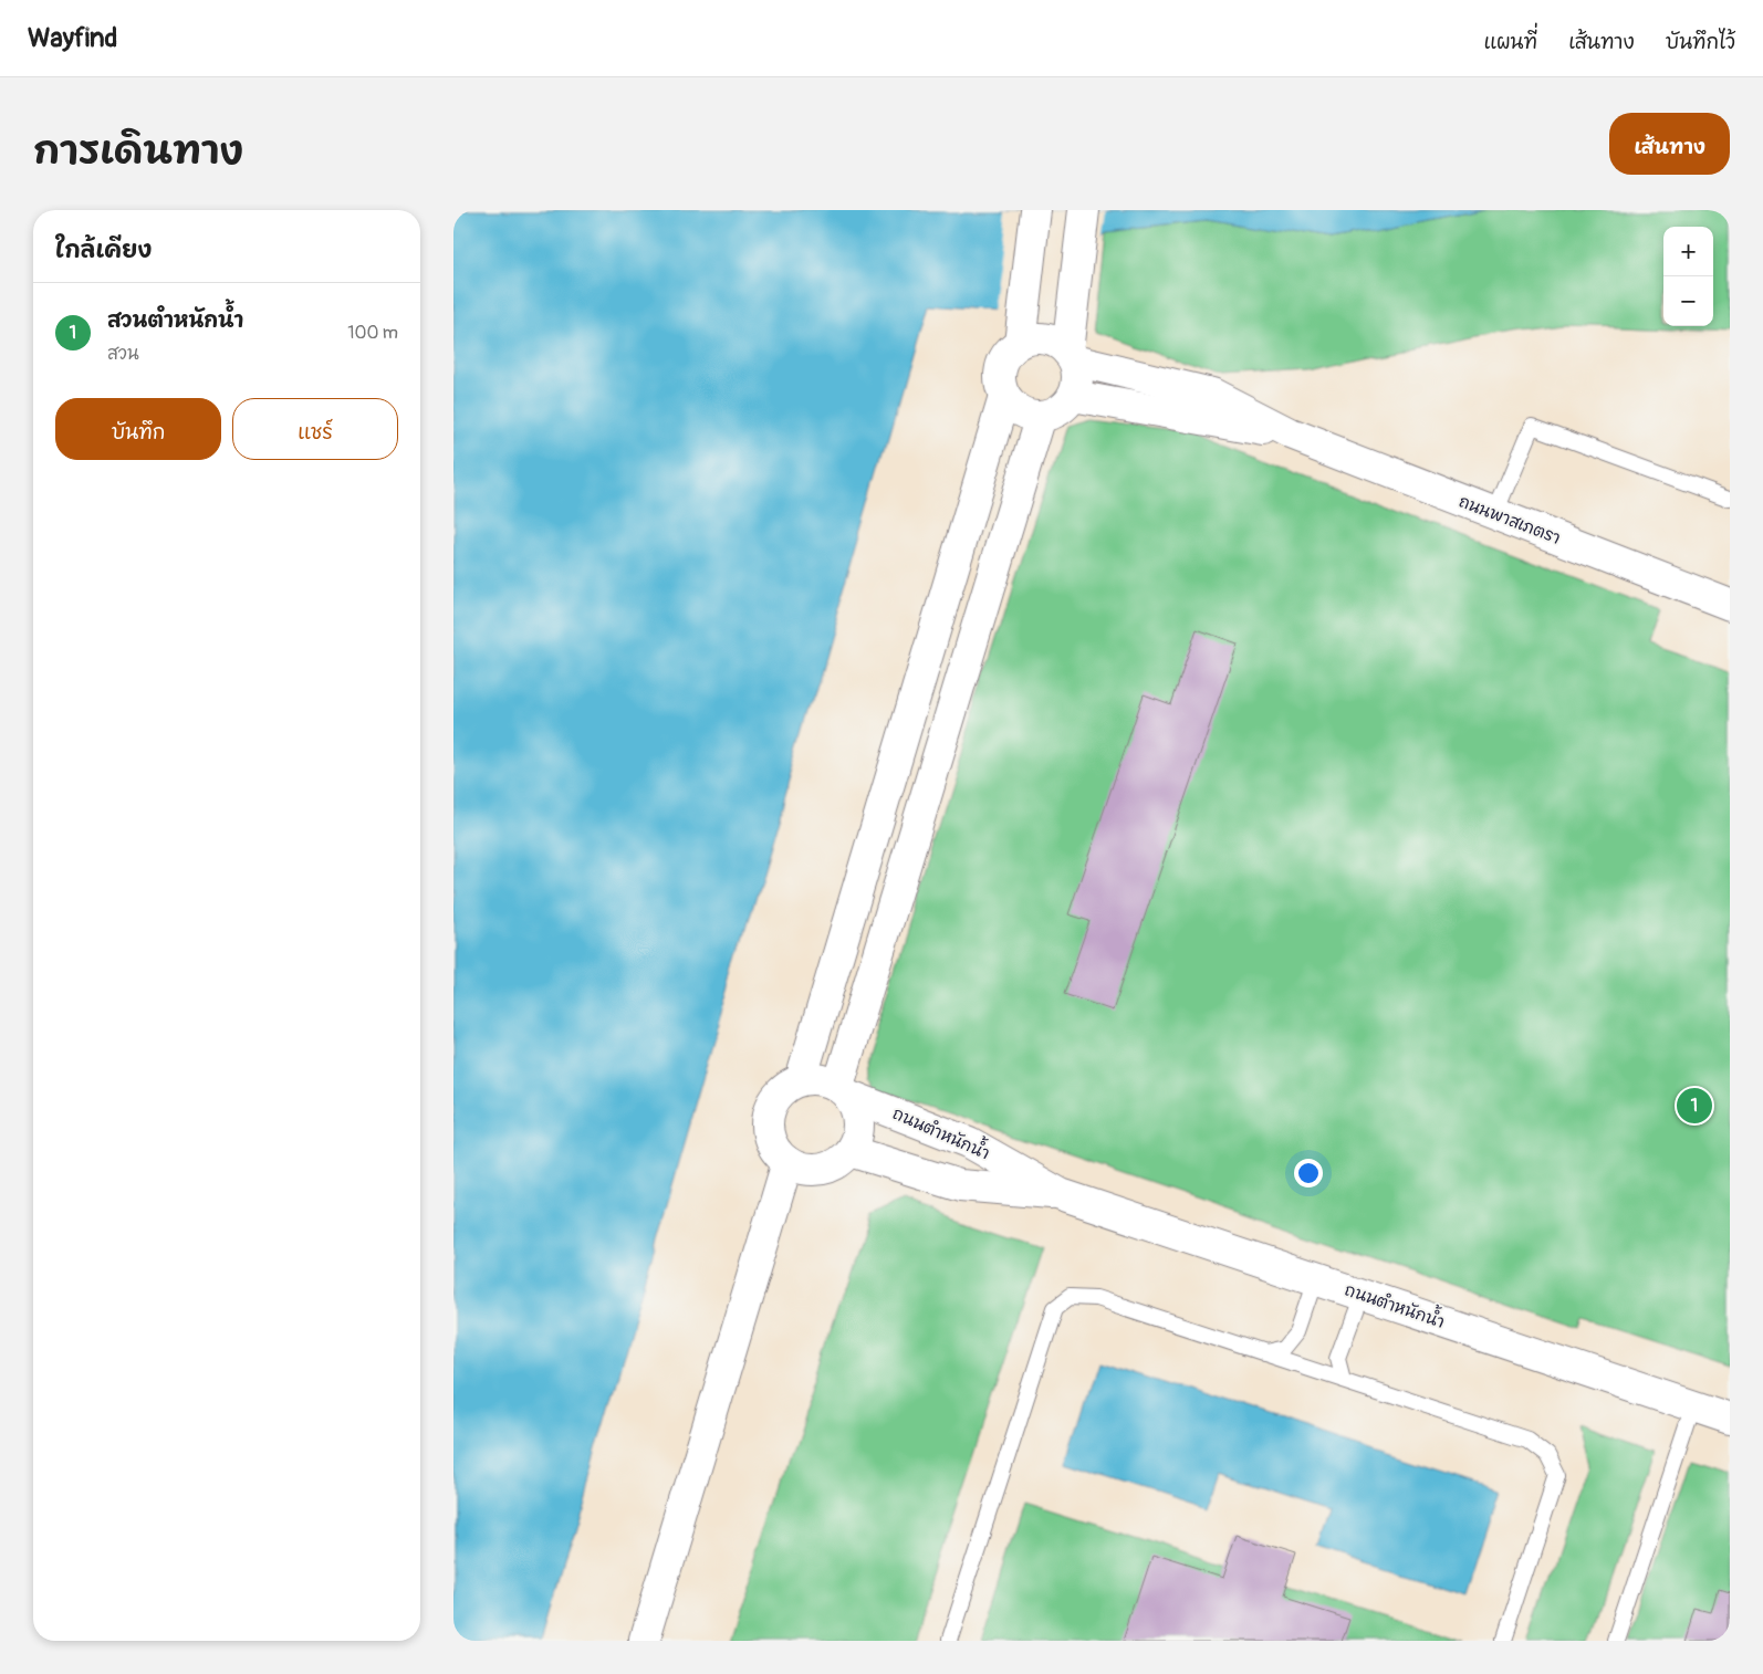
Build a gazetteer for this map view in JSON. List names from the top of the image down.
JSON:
{
  "streets": {
    "main road": ["ถนนพาสเภตรา", "ถนนตำหนักน้ำ"]
  },
  "page": {
    "header": "Wayfind",
    "nav": ["แผนที่", "เส้นทาง", "บันทึกไว้"],
    "title": "การเดินทาง",
    "buttons": [
      "เส้นทาง",
      ["บันทึก", "แชร์"]
    ],
    "heading": "ใกล้เคียง",
    "map_buttons": ["+", "−"],
    "list": [
      {
        "mark": "1",
        "name": "สวนตำหนักน้ำ",
        "note": "สวน",
        "value": "100 m"
      }
    ],
    "pins": "1"
  }
}
